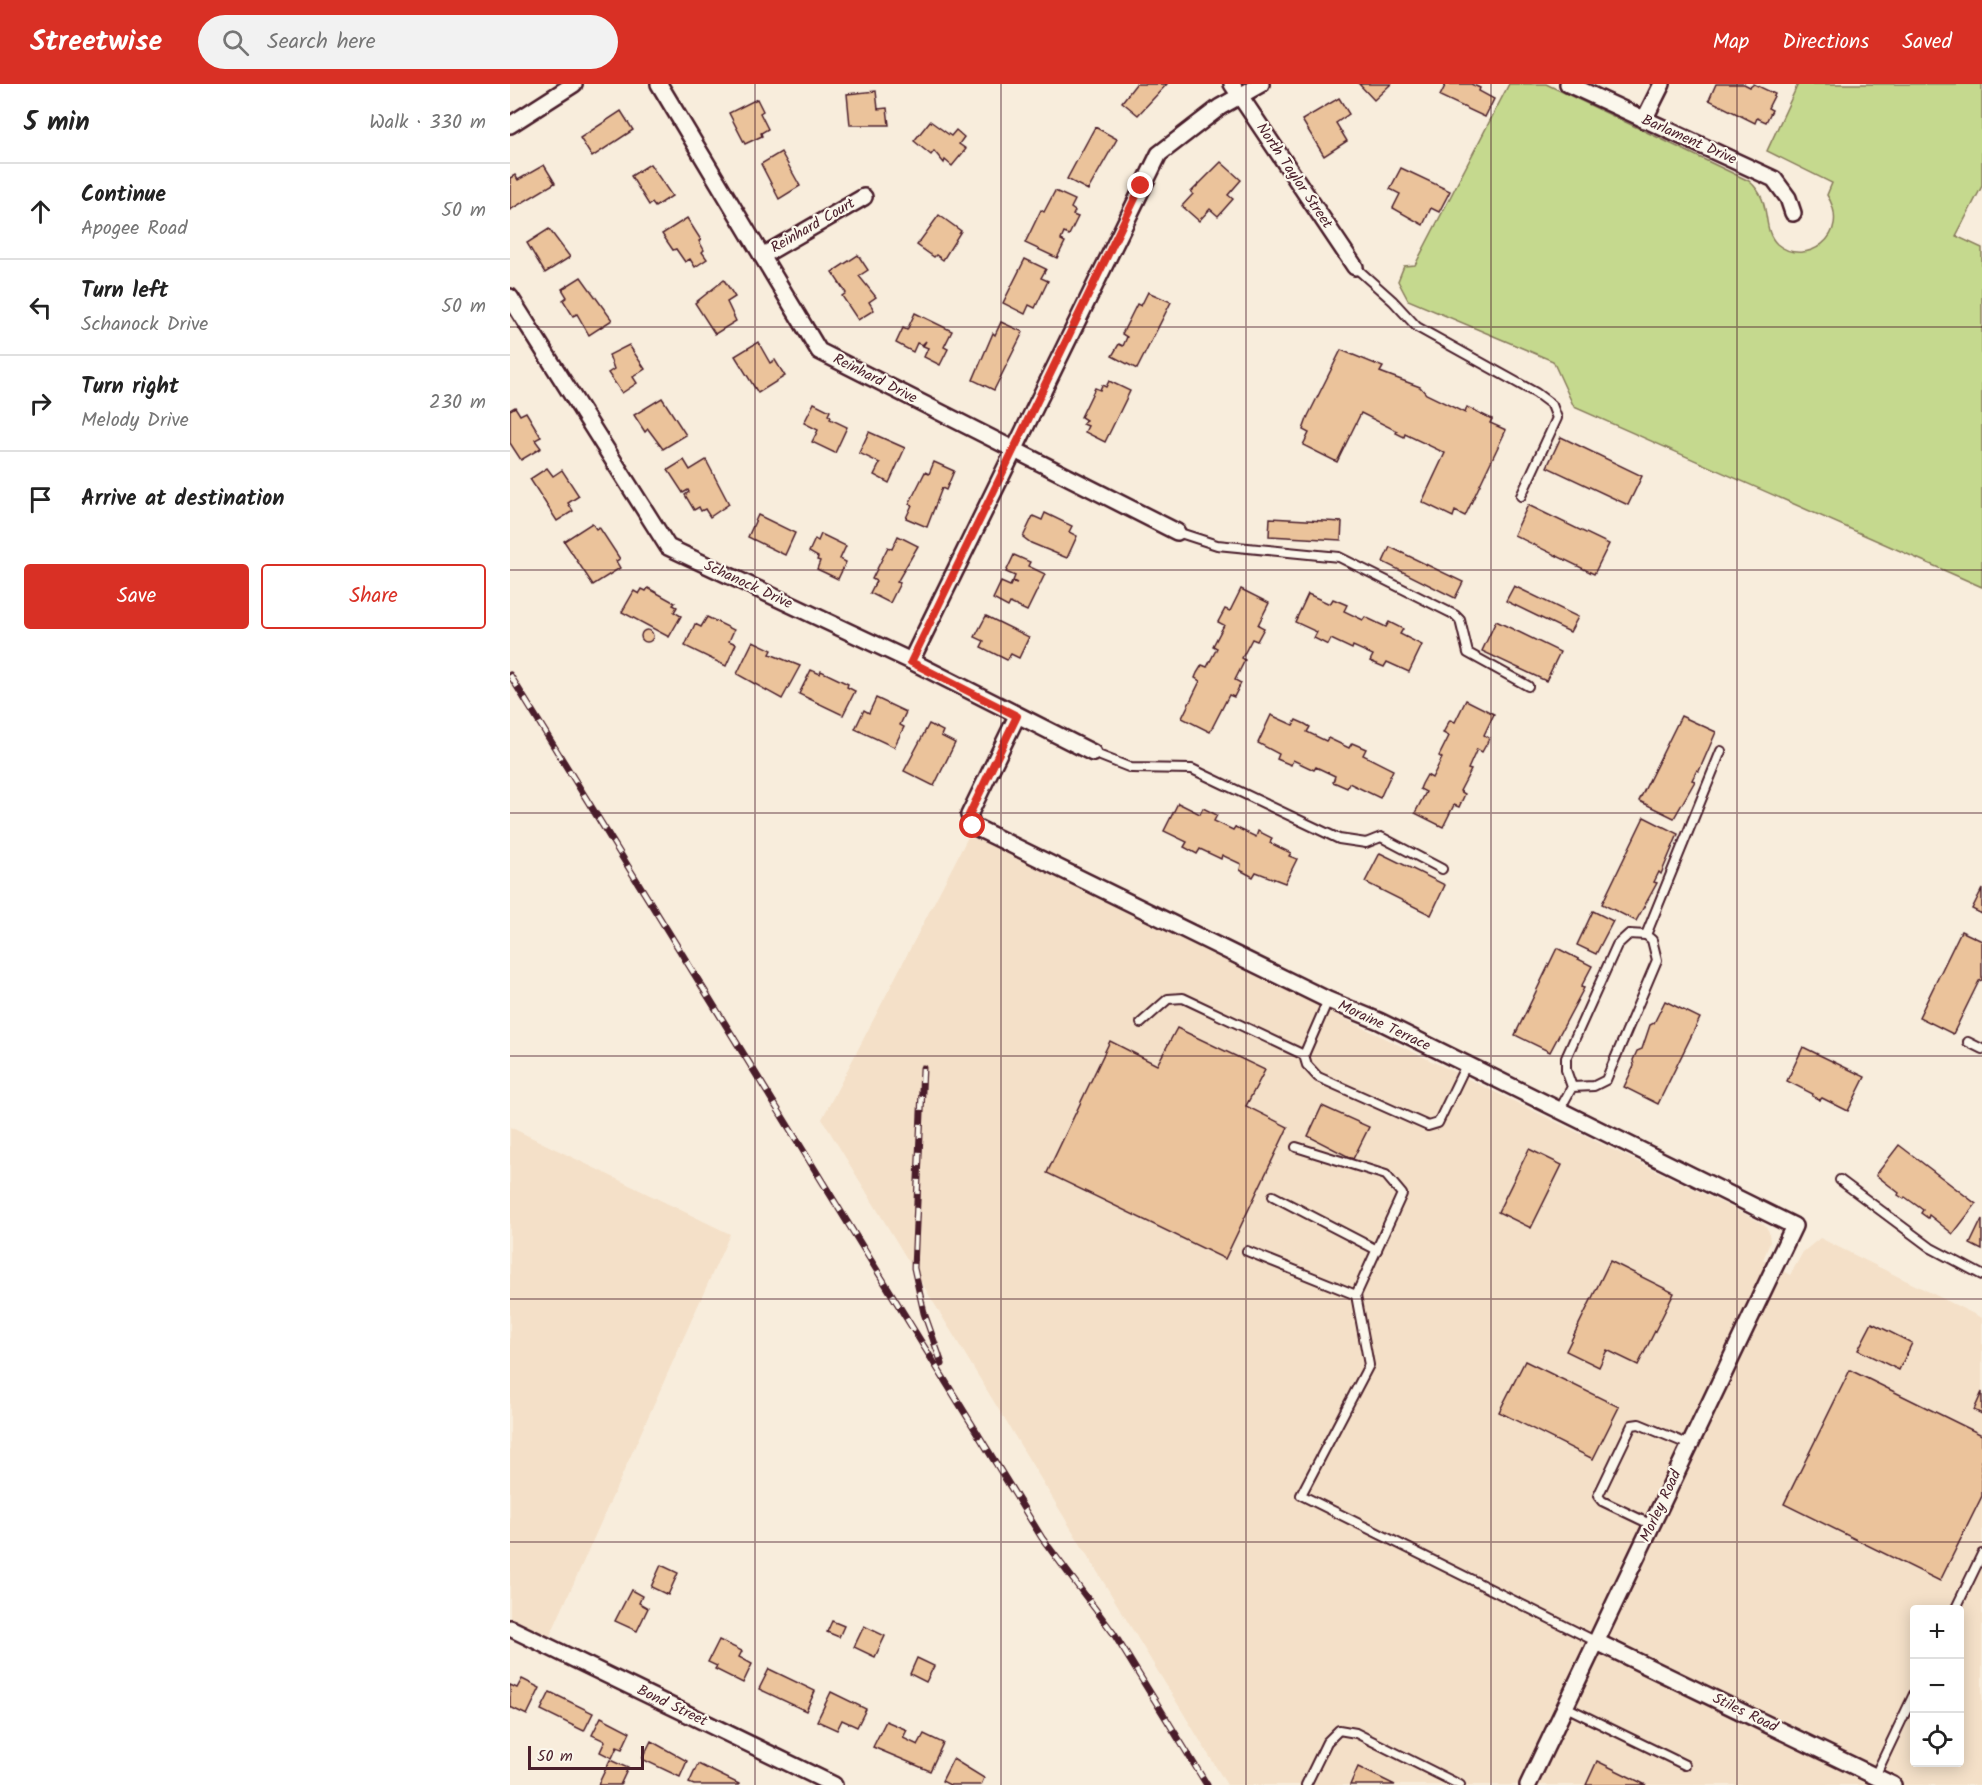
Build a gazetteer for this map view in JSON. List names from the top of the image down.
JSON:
{
  "streets": {
    "street": [
      "Barlament Drive",
      "North Taylor Street",
      "Reinhard Court",
      "Reinhard Drive",
      "Schanock Drive",
      "Moraine Terrace",
      "Morley Road",
      "Bond Street",
      "Stiles Road"
    ]
  },
  "crossings": [
    ["Reinhard Court", "Reinhard Drive"],
    ["Schanock Drive", "Moraine Terrace"],
    ["Moraine Terrace", "Morley Road"],
    ["Morley Road", "Stiles Road"]
  ],
  "scale_bar": "50 m",
  "page": {
    "header": "Streetwise",
    "search": "Search here",
    "nav": ["Map", "Directions", "Saved"],
    "heading": ["5 min", "Walk · 330 m"],
    "list": [
      ["Continue", "Apogee Road", "50 m"],
      ["Turn left", "Schanock Drive", "50 m"],
      ["Turn right", "Melody Drive", "230 m"],
      "Arrive at destination"
    ],
    "buttons": ["Save", "Share"],
    "map_buttons": ["+", "−"],
    "scale": "50 m"
  }
}
